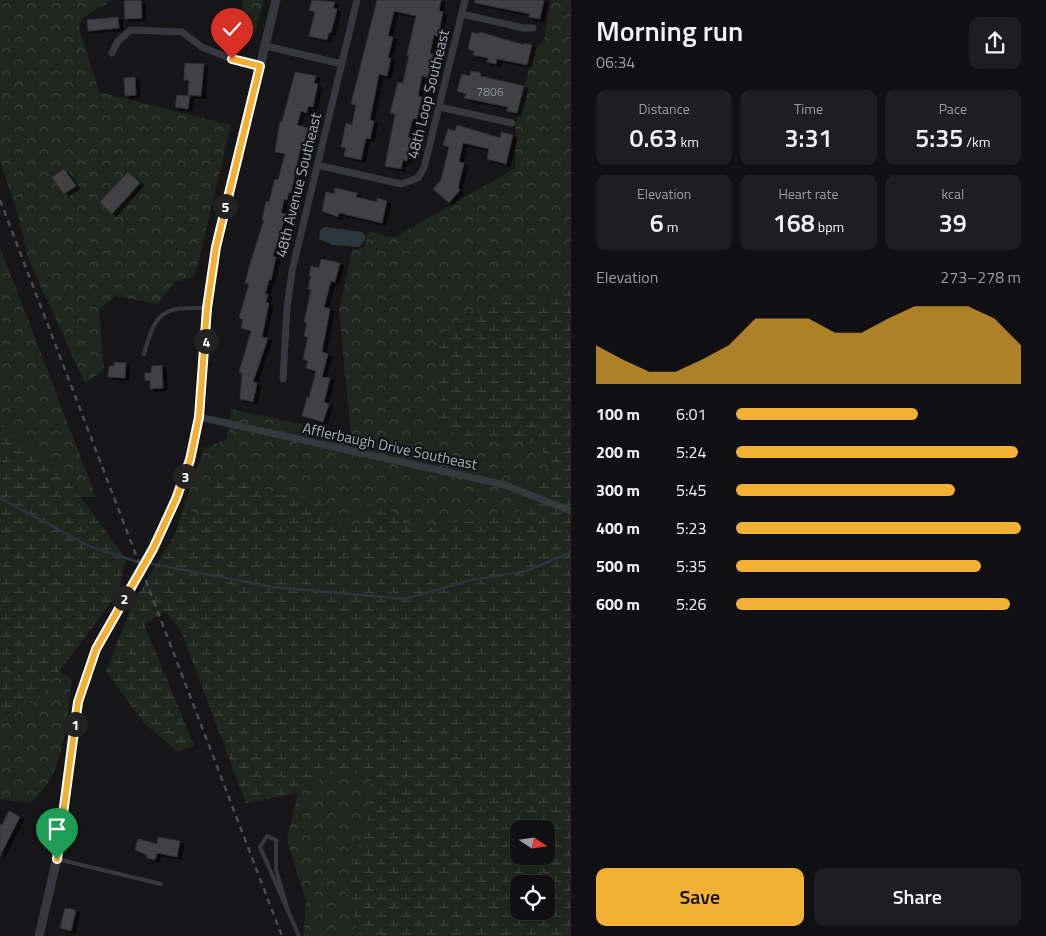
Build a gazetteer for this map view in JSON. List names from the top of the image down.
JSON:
{
  "streets": {
    "street": ["48th Loop Southeast", "48th Avenue Southeast", "Afflerbaugh Drive Southeast"]
  },
  "crossings": [
    ["48th Loop Southeast", "48th Avenue Southeast"]
  ],
  "house_numbers": ["7806"],
  "north": "right",
  "page": {
    "heading": ["Morning run", "06:34"],
    "stats": [
      ["Distance", "0.63 km"],
      ["Time", "3:31"],
      ["Pace", "5:35 /km"],
      ["Elevation", "6 m"],
      ["Heart rate", "168 bpm"],
      ["kcal", "39"]
    ],
    "pins": [
      "5",
      "4",
      "3",
      "2",
      "1"
    ],
    "chart": ["Elevation", "273–278 m"],
    "list": [
      {
        "name": "100 m",
        "note": "6:01"
      },
      {
        "name": "200 m",
        "note": "5:24"
      },
      {
        "name": "300 m",
        "note": "5:45"
      },
      {
        "name": "400 m",
        "note": "5:23"
      },
      {
        "name": "500 m",
        "note": "5:35"
      },
      {
        "name": "600 m",
        "note": "5:26"
      }
    ],
    "buttons": ["Save", "Share"]
  }
}
